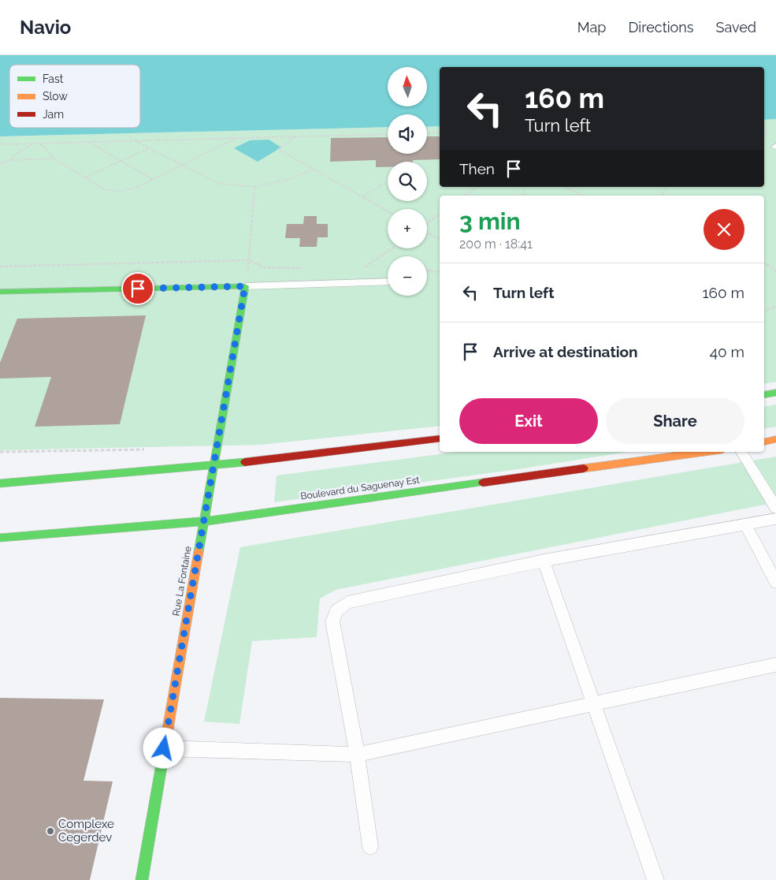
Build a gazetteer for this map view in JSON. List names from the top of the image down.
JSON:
{
  "streets": {
    "main road": ["Boulevard du Saguenay Est", "Rue La Fontaine"]
  },
  "crossings": [
    ["Boulevard du Saguenay Est", "Rue La Fontaine"]
  ],
  "places": ["Complexe Cegerdev"],
  "legend": ["Fast", "Slow", "Jam"],
  "north": "top",
  "page": {
    "header": "Navio",
    "nav": ["Map", "Directions", "Saved"],
    "map_buttons": ["+", "−"],
    "turn": ["160 m", "Turn left"],
    "then": "Then",
    "heading": ["3 min", "200 m · 18:41"],
    "list": [
      {
        "name": "Turn left",
        "value": "160 m"
      },
      {
        "name": "Arrive at destination",
        "value": "40 m"
      }
    ],
    "buttons": ["Exit", "Share"]
  }
}
